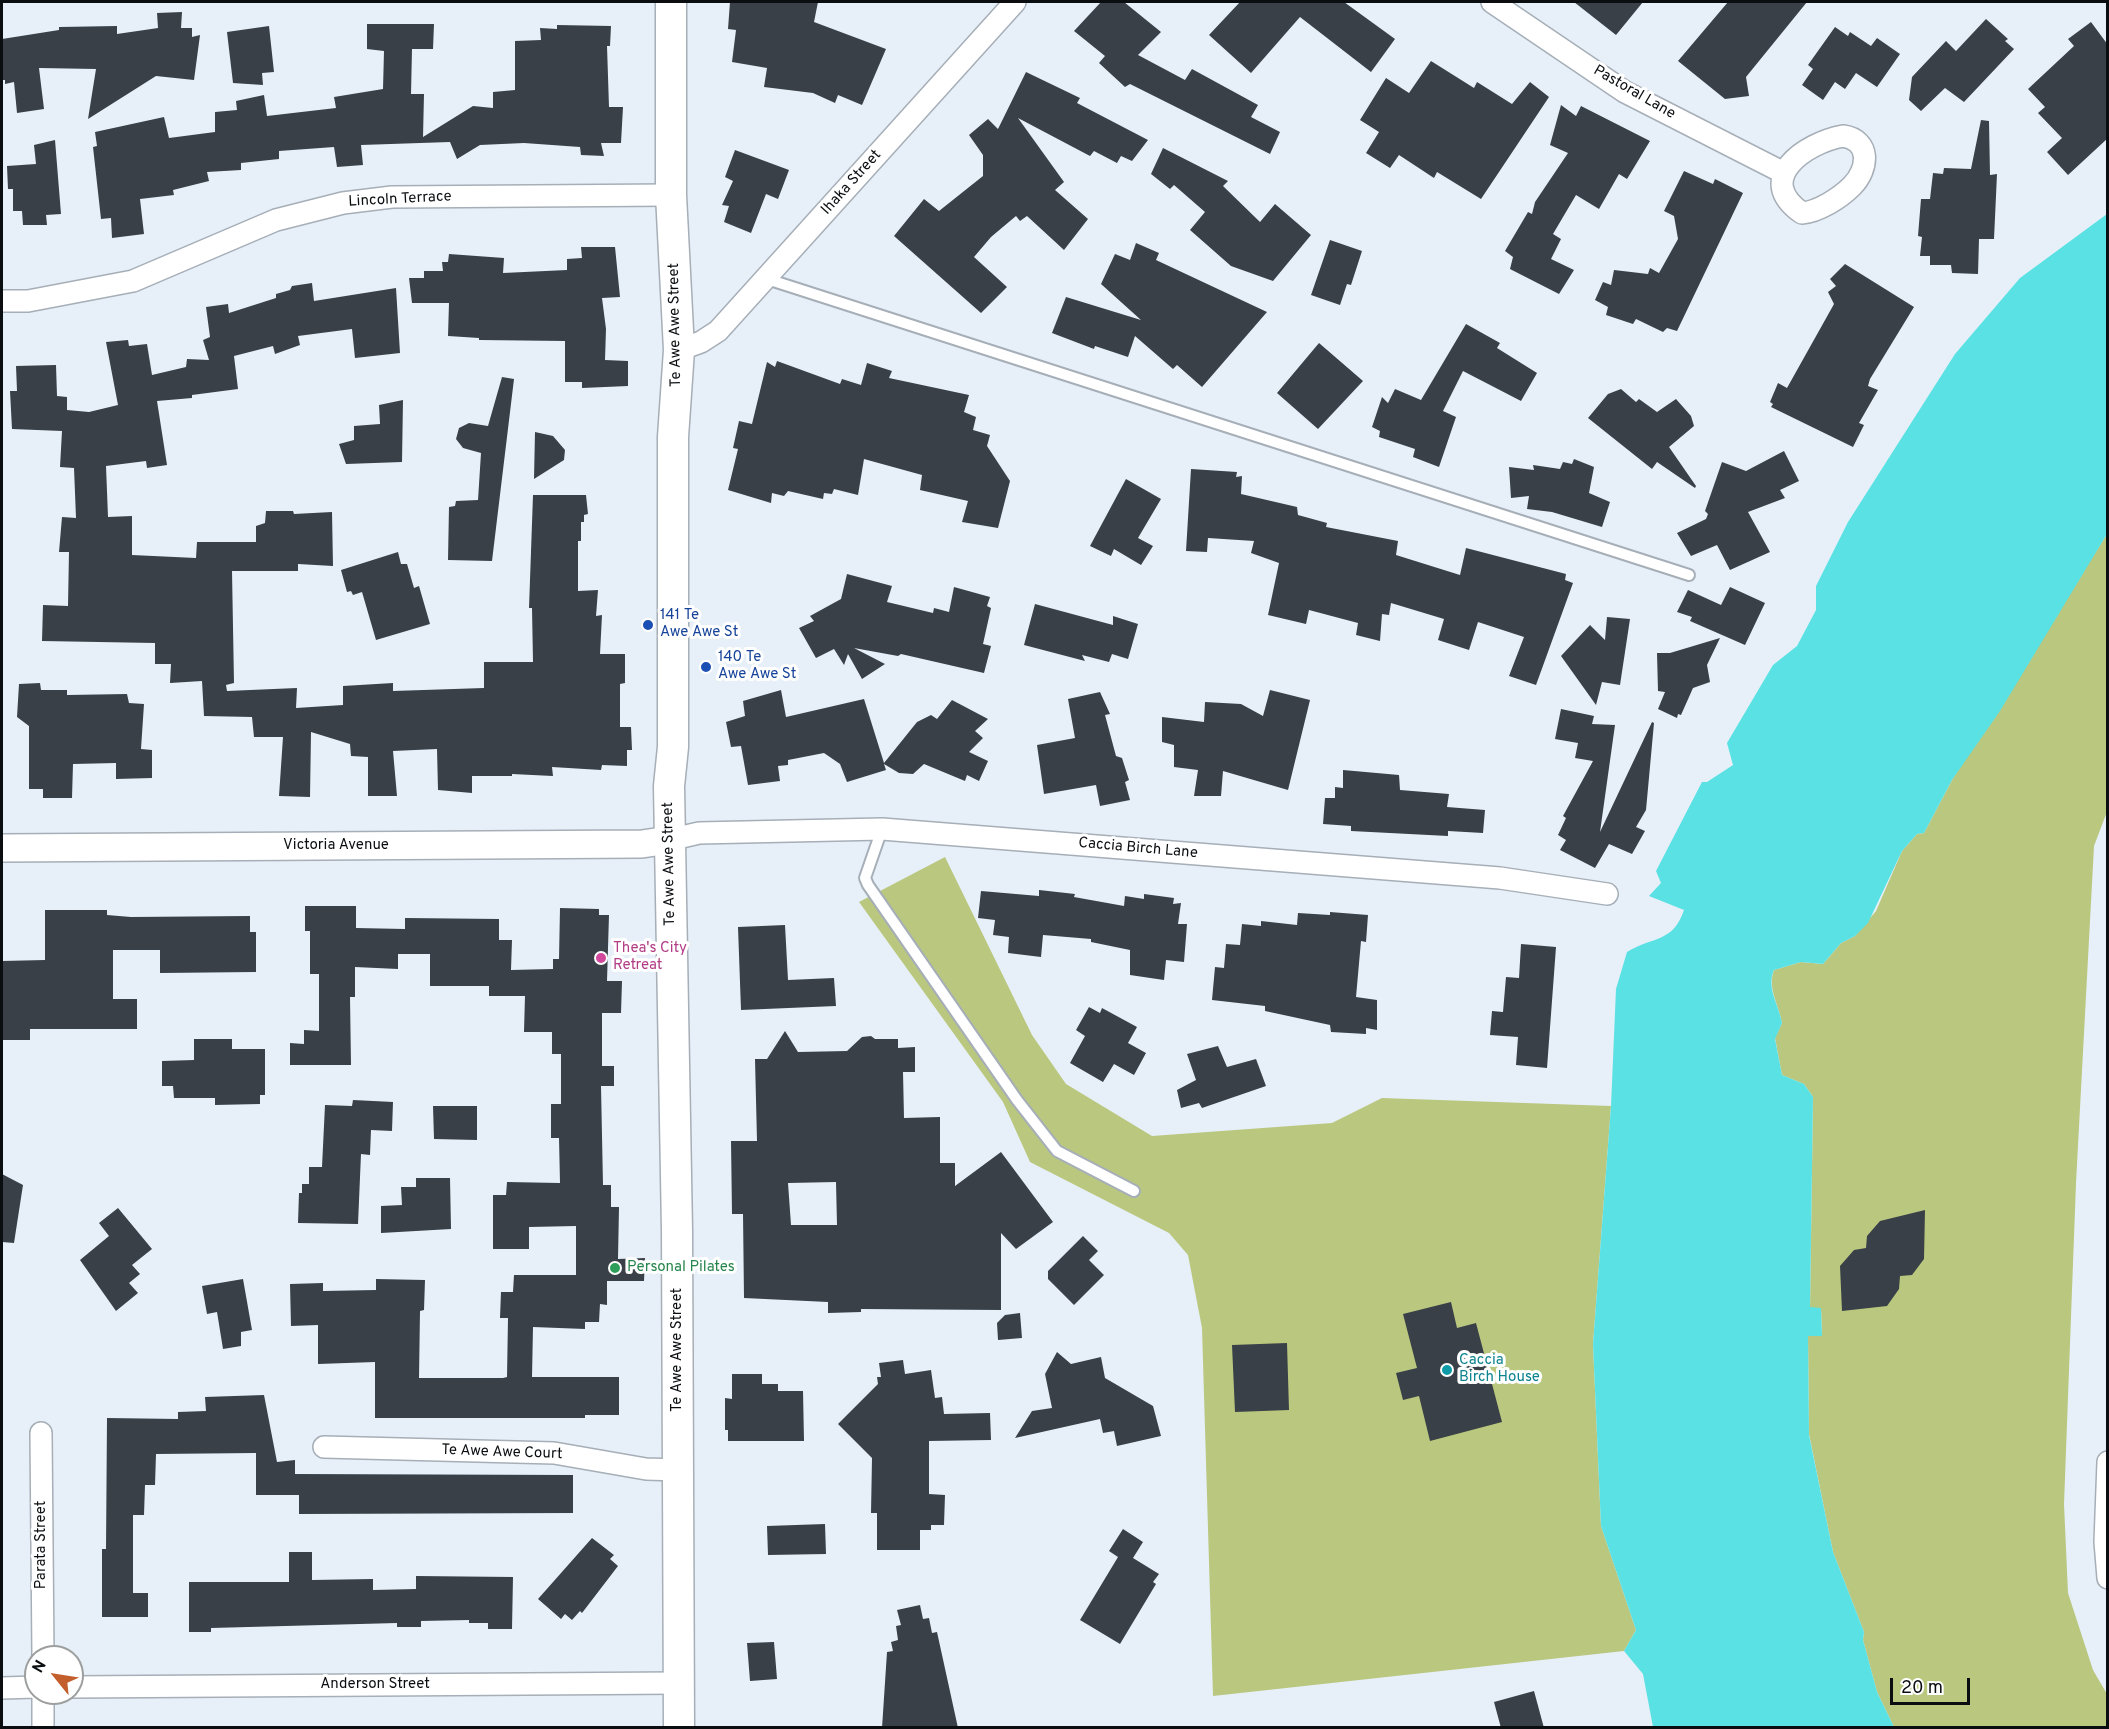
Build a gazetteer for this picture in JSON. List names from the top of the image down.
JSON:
{
  "streets": {
    "main road": ["Te Awe Awe Street"],
    "street": [
      "Pastoral Lane",
      "Ihaka Street",
      "Lincoln Terrace",
      "Victoria Avenue",
      "Caccia Birch Lane",
      "Te Awe Awe Court",
      "Parata Street",
      "Anderson Street"
    ]
  },
  "crossings": [
    ["Ihaka Street", "Te Awe Awe Street"],
    ["Lincoln Terrace", "Te Awe Awe Street"],
    ["Te Awe Awe Street", "Victoria Avenue"],
    ["Te Awe Awe Street", "Caccia Birch Lane"],
    ["Te Awe Awe Street", "Te Awe Awe Court"],
    ["Te Awe Awe Street", "Anderson Street"],
    ["Victoria Avenue", "Caccia Birch Lane"]
  ],
  "places": [
    "141 Te Awe Awe St",
    "140 Te Awe Awe St",
    "Thea's City Retreat",
    "Personal Pilates",
    "Caccia Birch House"
  ],
  "scale_bar": "20 m",
  "north": "top left"
}
